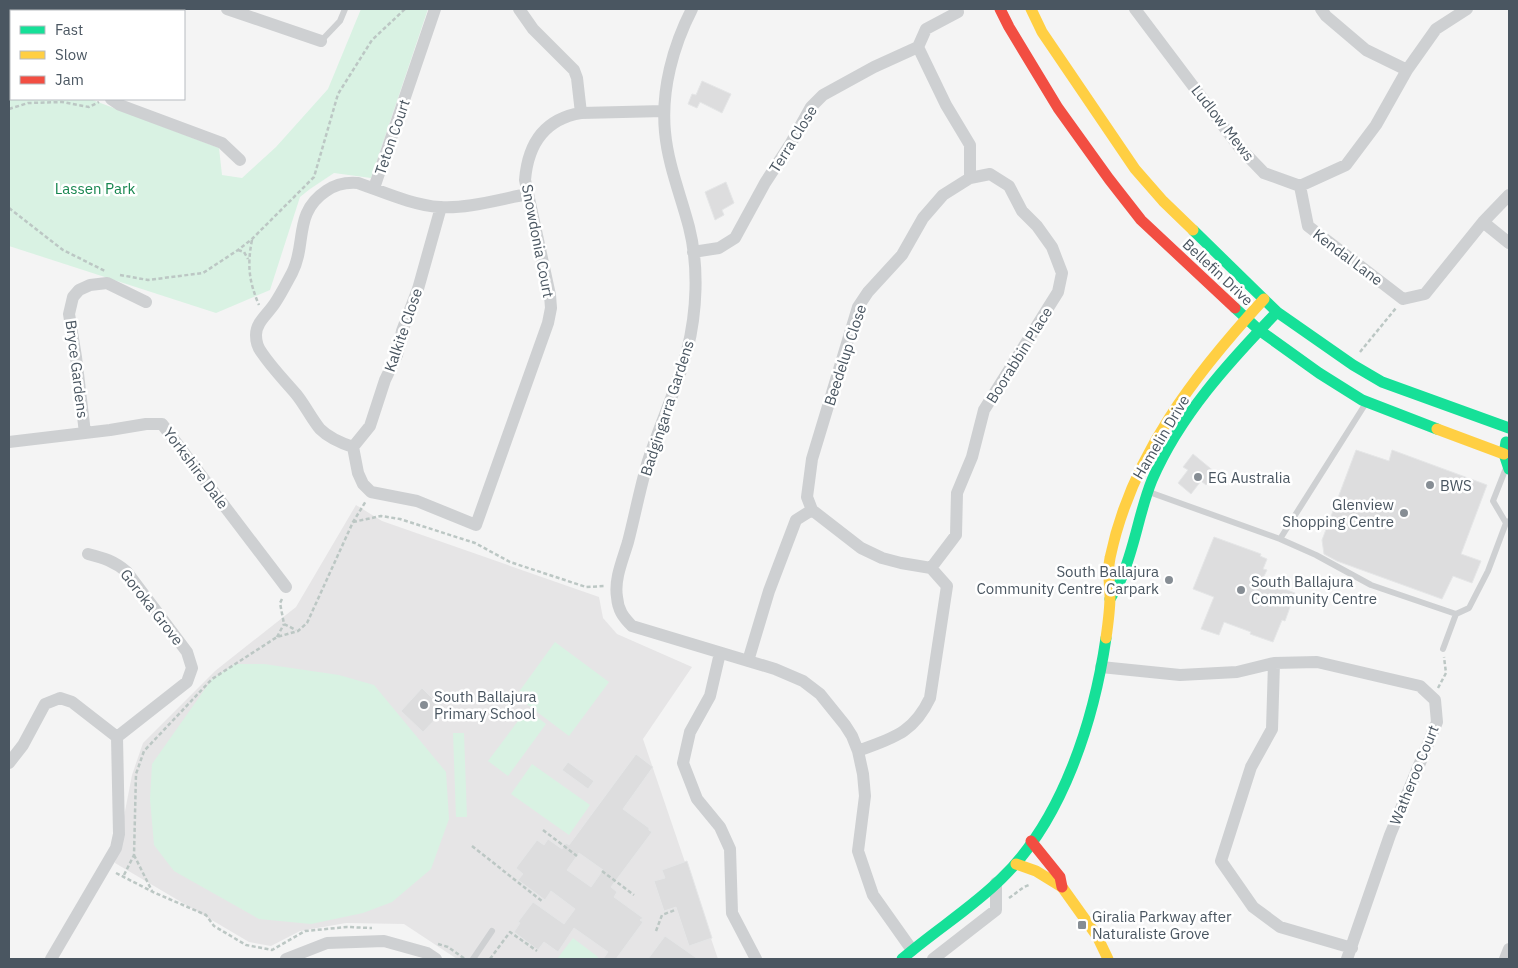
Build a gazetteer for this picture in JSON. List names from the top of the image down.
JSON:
{
  "streets": {
    "main road": ["Bellefin Drive", "Hamelin Drive"],
    "street": [
      "Ludlow Mews",
      "Teton Court",
      "Terra Close",
      "Snowdonia Court",
      "Kendal Lane",
      "Kalkite Close",
      "Beedelup Close",
      "Boorabbin Place",
      "Bryce Gardens",
      "Badgingarra Gardens",
      "Yorkshire Dale",
      "Goroka Grove",
      "Watheroo Court"
    ]
  },
  "crossings": [
    ["Ludlow Mews", "Kendal Lane"],
    ["Terra Close", "Badgingarra Gardens"],
    ["Snowdonia Court", "Badgingarra Gardens"],
    ["Bellefin Drive", "Hamelin Drive"],
    ["Beedelup Close", "Boorabbin Place"],
    ["Bryce Gardens", "Yorkshire Dale"],
    ["Badgingarra Gardens", "Hamelin Drive"]
  ],
  "parks": ["Lassen Park"],
  "places": {
    "other": [
      "EG Australia",
      "BWS",
      "Glenview Shopping Centre",
      "South Ballajura Community Centre Carpark",
      "South Ballajura Community Centre",
      "South Ballajura Primary School"
    ],
    "transit": ["Giralia Parkway after Naturaliste Grove"]
  },
  "legend": ["Fast", "Slow", "Jam"]
}
